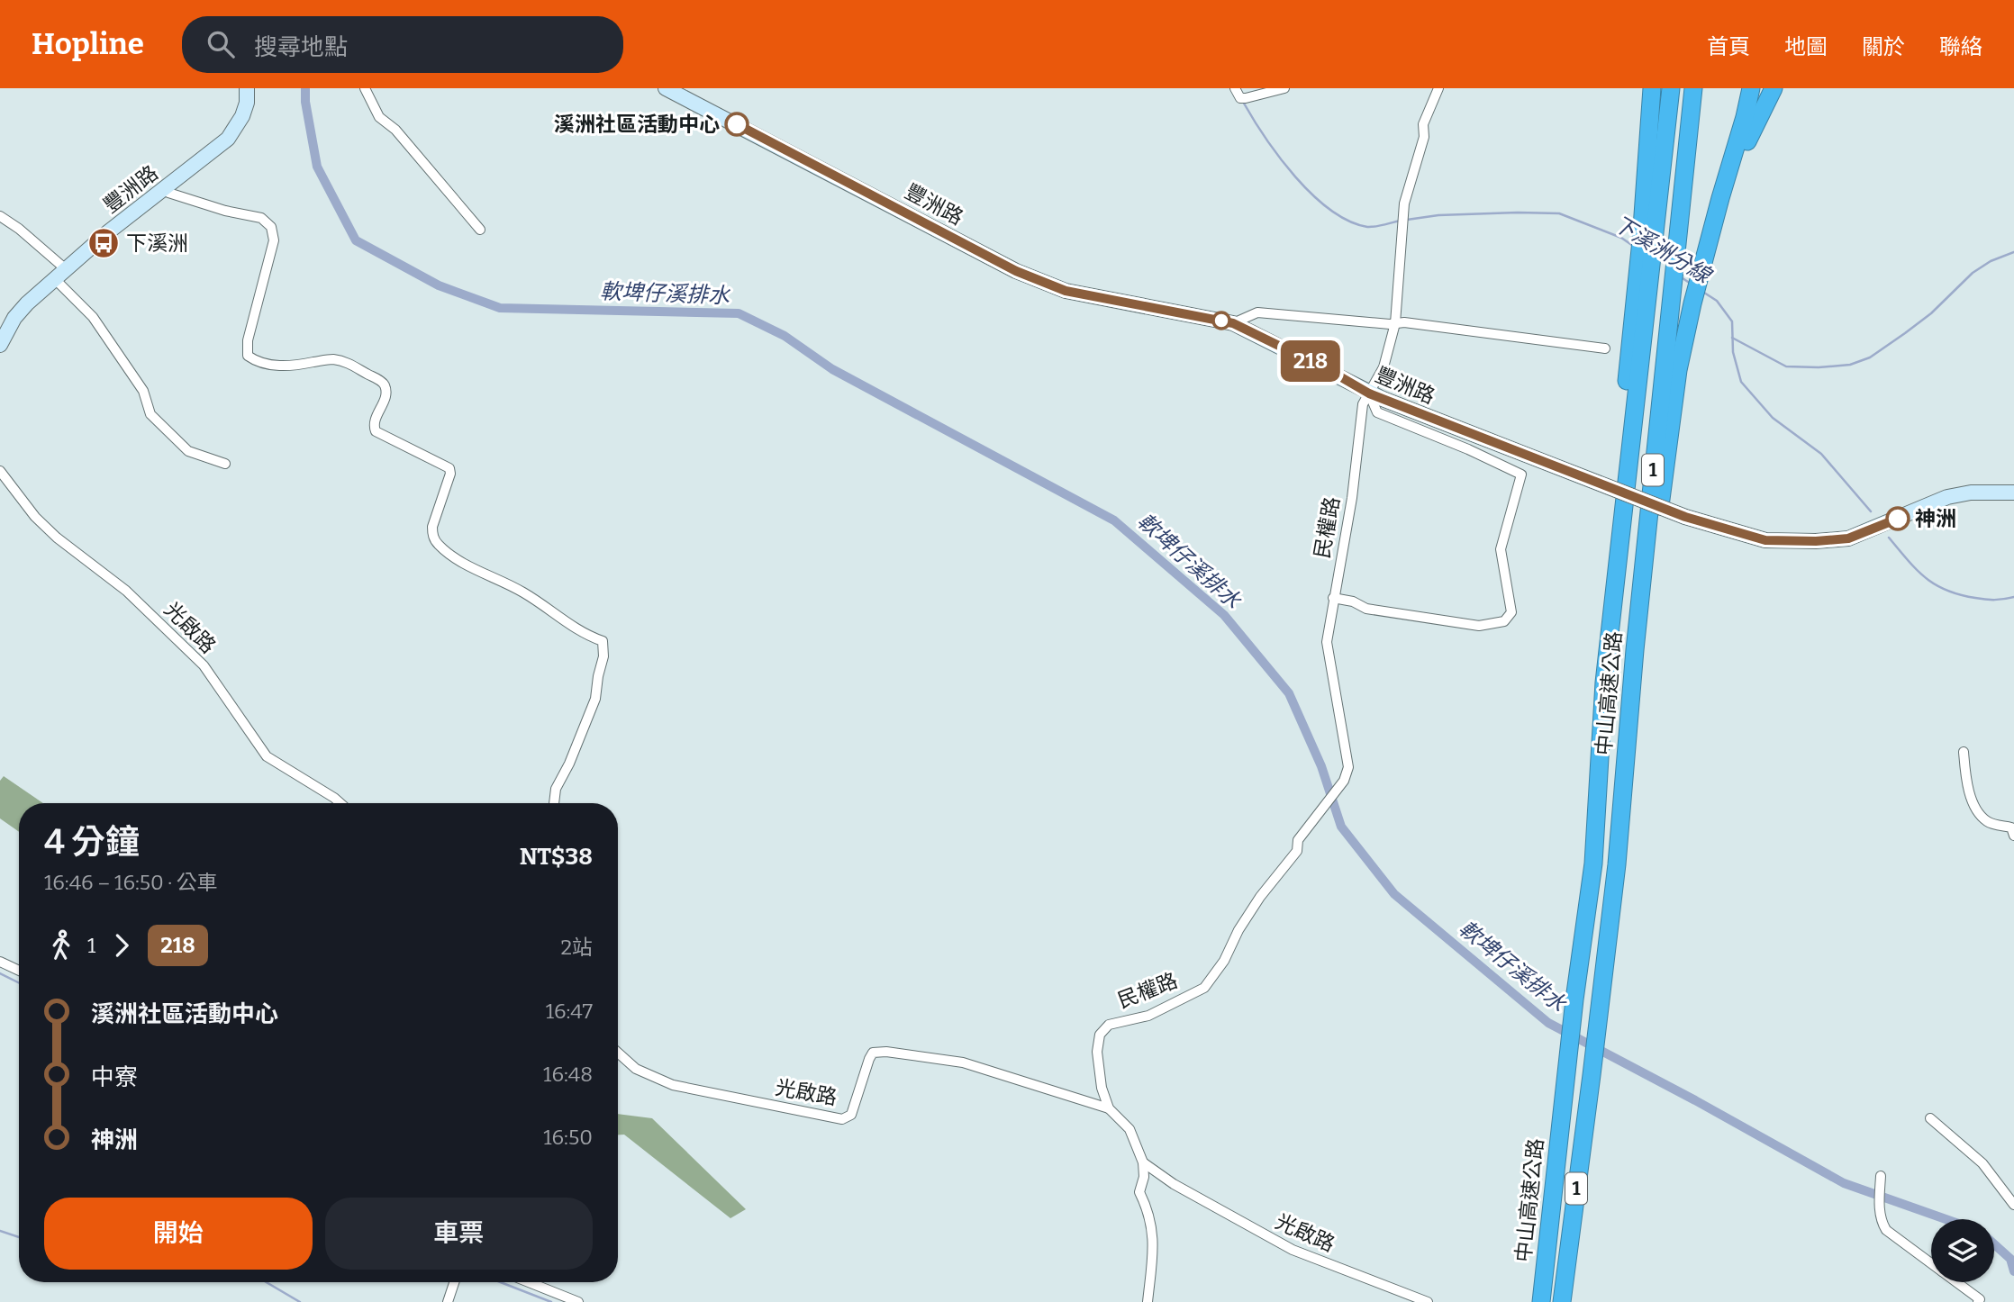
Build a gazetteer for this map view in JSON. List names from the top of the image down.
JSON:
{
  "streets": {
    "highway": ["1", "中山高速公路"],
    "street": ["豐洲路", "民權路", "光啟路"]
  },
  "crossings": [
    ["豐洲路", "民權路"],
    ["民權路", "光啟路"]
  ],
  "water": ["下溪洲分線", "軟埤仔溪排水"],
  "places": {
    "other": ["溪洲社區活動中心", "神洲"],
    "bus stop": ["下溪洲"]
  },
  "lines": ["bus line 218"],
  "page": {
    "header": "Hopline",
    "search": "搜尋地點",
    "nav": [
      "首頁",
      "地圖",
      "關於",
      "聯絡"
    ],
    "on_map": "218",
    "heading": ["4 分鐘", "16:46 – 16:50 · 公車", "NT$38"],
    "legs": ["1", "218", "2站"],
    "list": [
      {
        "name": "溪洲社區活動中心",
        "value": "16:47"
      },
      {
        "name": "中寮",
        "value": "16:48"
      },
      {
        "name": "神洲",
        "value": "16:50"
      }
    ],
    "buttons": ["開始", "車票"]
  }
}
